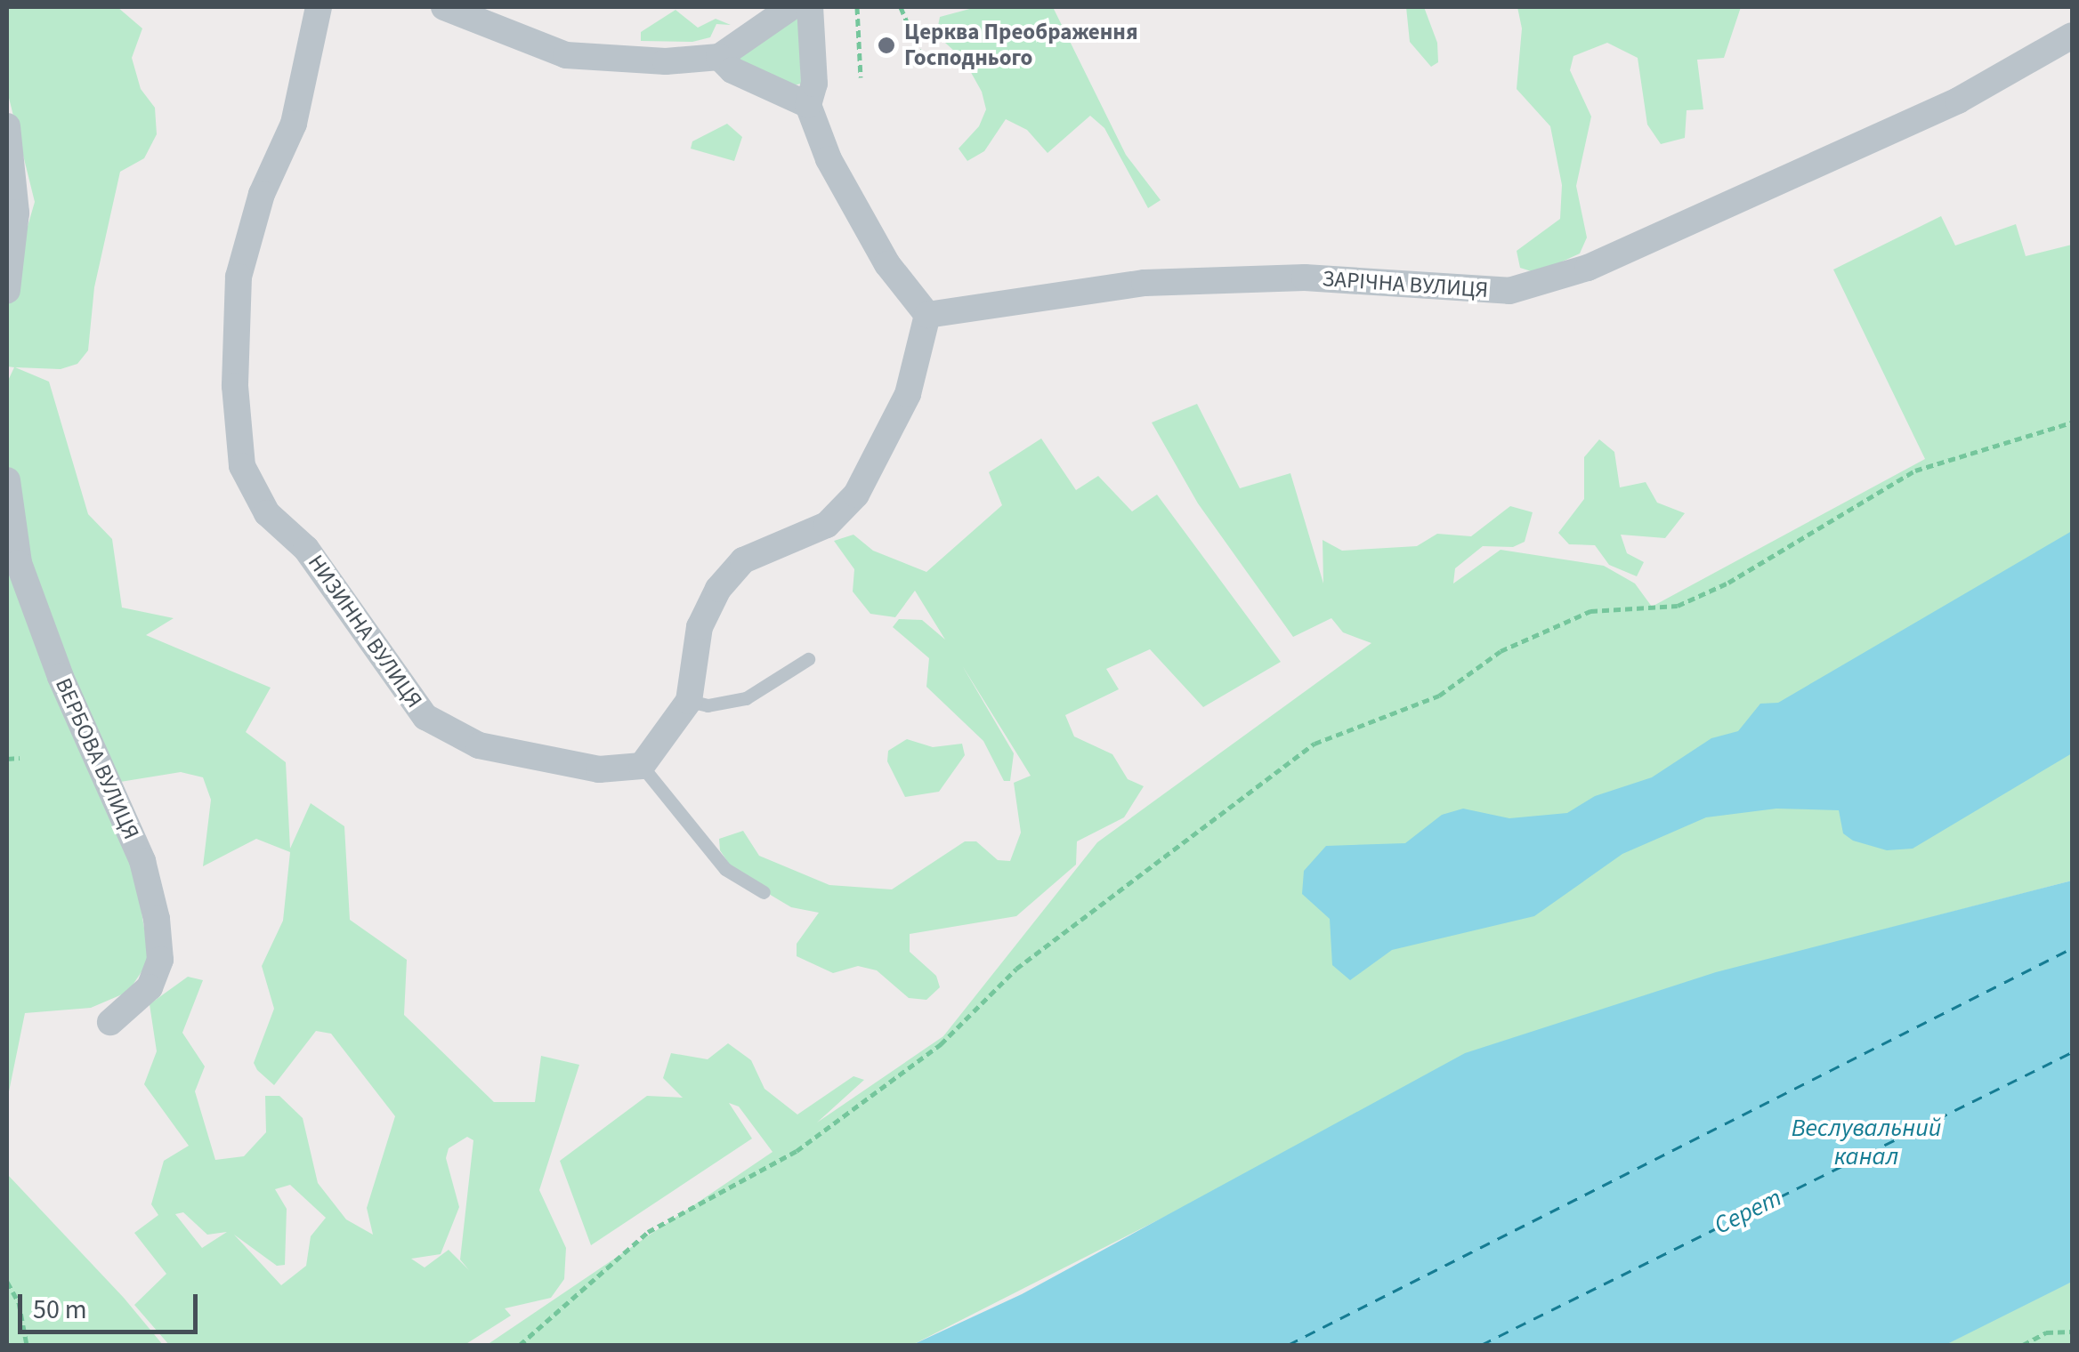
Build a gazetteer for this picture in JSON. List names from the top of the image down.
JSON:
{
  "streets": {
    "street": ["ЗАРІЧНА ВУЛИЦЯ", "НИЗИННА ВУЛИЦЯ", "ВЕРБОВА ВУЛИЦЯ"]
  },
  "water": ["Веслувальний канал", "Серет"],
  "places": ["Церква Преображення Господнього"],
  "scale_bar": "50 m"
}
